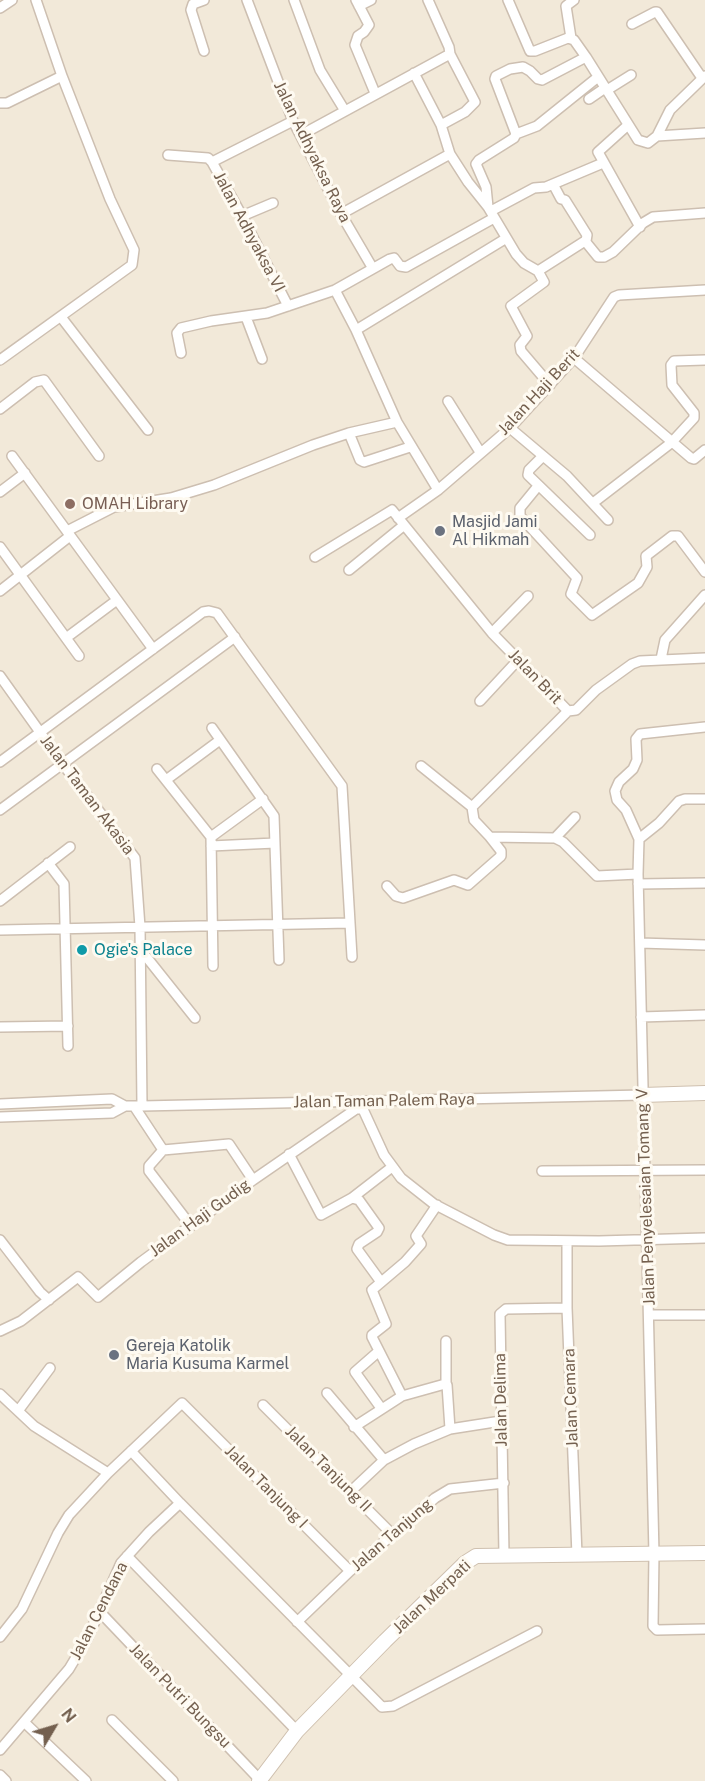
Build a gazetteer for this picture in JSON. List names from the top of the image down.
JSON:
{
  "streets": {
    "street": [
      "Jalan Adhyaksa Raya",
      "Jalan Adhyaksa VI",
      "Jalan Haji Berit",
      "Jalan Brit",
      "Jalan Taman Akasia",
      "Jalan Taman Palem Raya",
      "Jalan Penyelesaian Tomang V",
      "Jalan Haji Gudig",
      "Jalan Cemara",
      "Jalan Delima",
      "Jalan Tanjung II",
      "Jalan Tanjung I",
      "Jalan Tanjung",
      "Jalan Merpati",
      "Jalan Cendana",
      "Jalan Putri Bungsu"
    ]
  },
  "crossings": [
    ["Jalan Adhyaksa Raya", "Jalan Adhyaksa VI"],
    ["Jalan Haji Berit", "Jalan Brit"],
    ["Jalan Taman Akasia", "Jalan Taman Palem Raya"],
    ["Jalan Taman Palem Raya", "Jalan Penyelesaian Tomang V"],
    ["Jalan Taman Palem Raya", "Jalan Haji Gudig"],
    ["Jalan Penyelesaian Tomang V", "Jalan Merpati"],
    ["Jalan Cemara", "Jalan Delima"],
    ["Jalan Cemara", "Jalan Merpati"],
    ["Jalan Delima", "Jalan Tanjung"],
    ["Jalan Delima", "Jalan Merpati"],
    ["Jalan Tanjung II", "Jalan Tanjung"],
    ["Jalan Tanjung I", "Jalan Tanjung"],
    ["Jalan Merpati", "Jalan Putri Bungsu"],
    ["Jalan Cendana", "Jalan Putri Bungsu"]
  ],
  "places": [
    "OMAH Library",
    "Masjid Jami Al Hikmah",
    "Ogie's Palace",
    "Gereja Katolik Maria Kusuma Karmel"
  ],
  "north": "top right"
}
